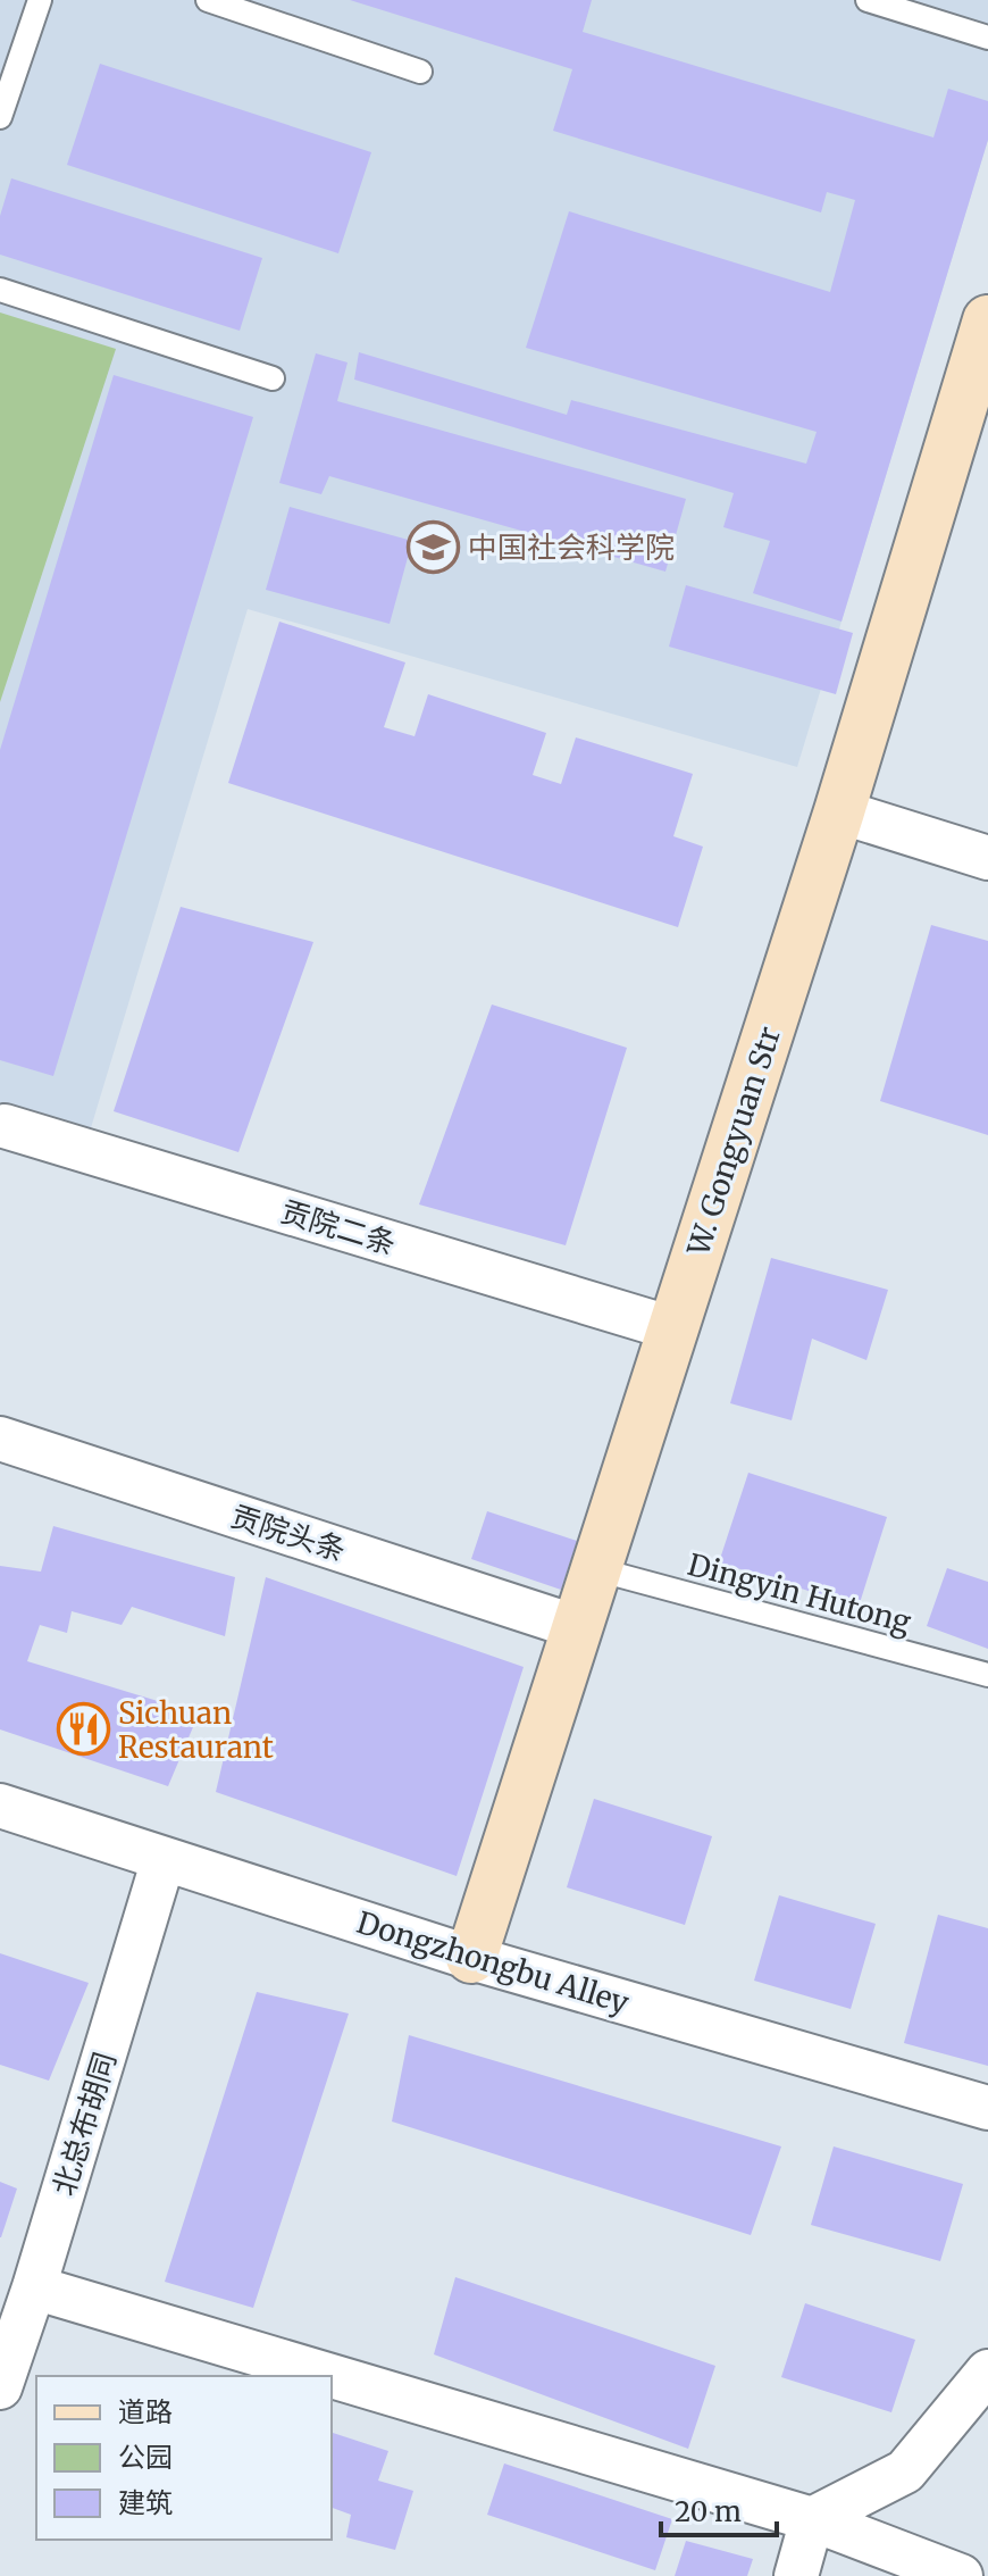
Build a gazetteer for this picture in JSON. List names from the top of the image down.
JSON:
{
  "streets": {
    "street": [
      "W. Gongyuan Str",
      "贡院二条",
      "贡院头条",
      "Dongzhongbu Alley",
      "北总布胡同"
    ],
    "lane": ["Dingyin Hutong"]
  },
  "crossings": [
    ["W. Gongyuan Str", "贡院二条"],
    ["W. Gongyuan Str", "贡院头条"],
    ["W. Gongyuan Str", "Dingyin Hutong"],
    ["W. Gongyuan Str", "Dongzhongbu Alley"],
    ["Dongzhongbu Alley", "北总布胡同"]
  ],
  "places": {
    "school or university": ["中国社会科学院"],
    "restaurant": ["Sichuan Restaurant"]
  },
  "legend": ["道路", "公园", "建筑"],
  "scale_bar": "20 m"
}
